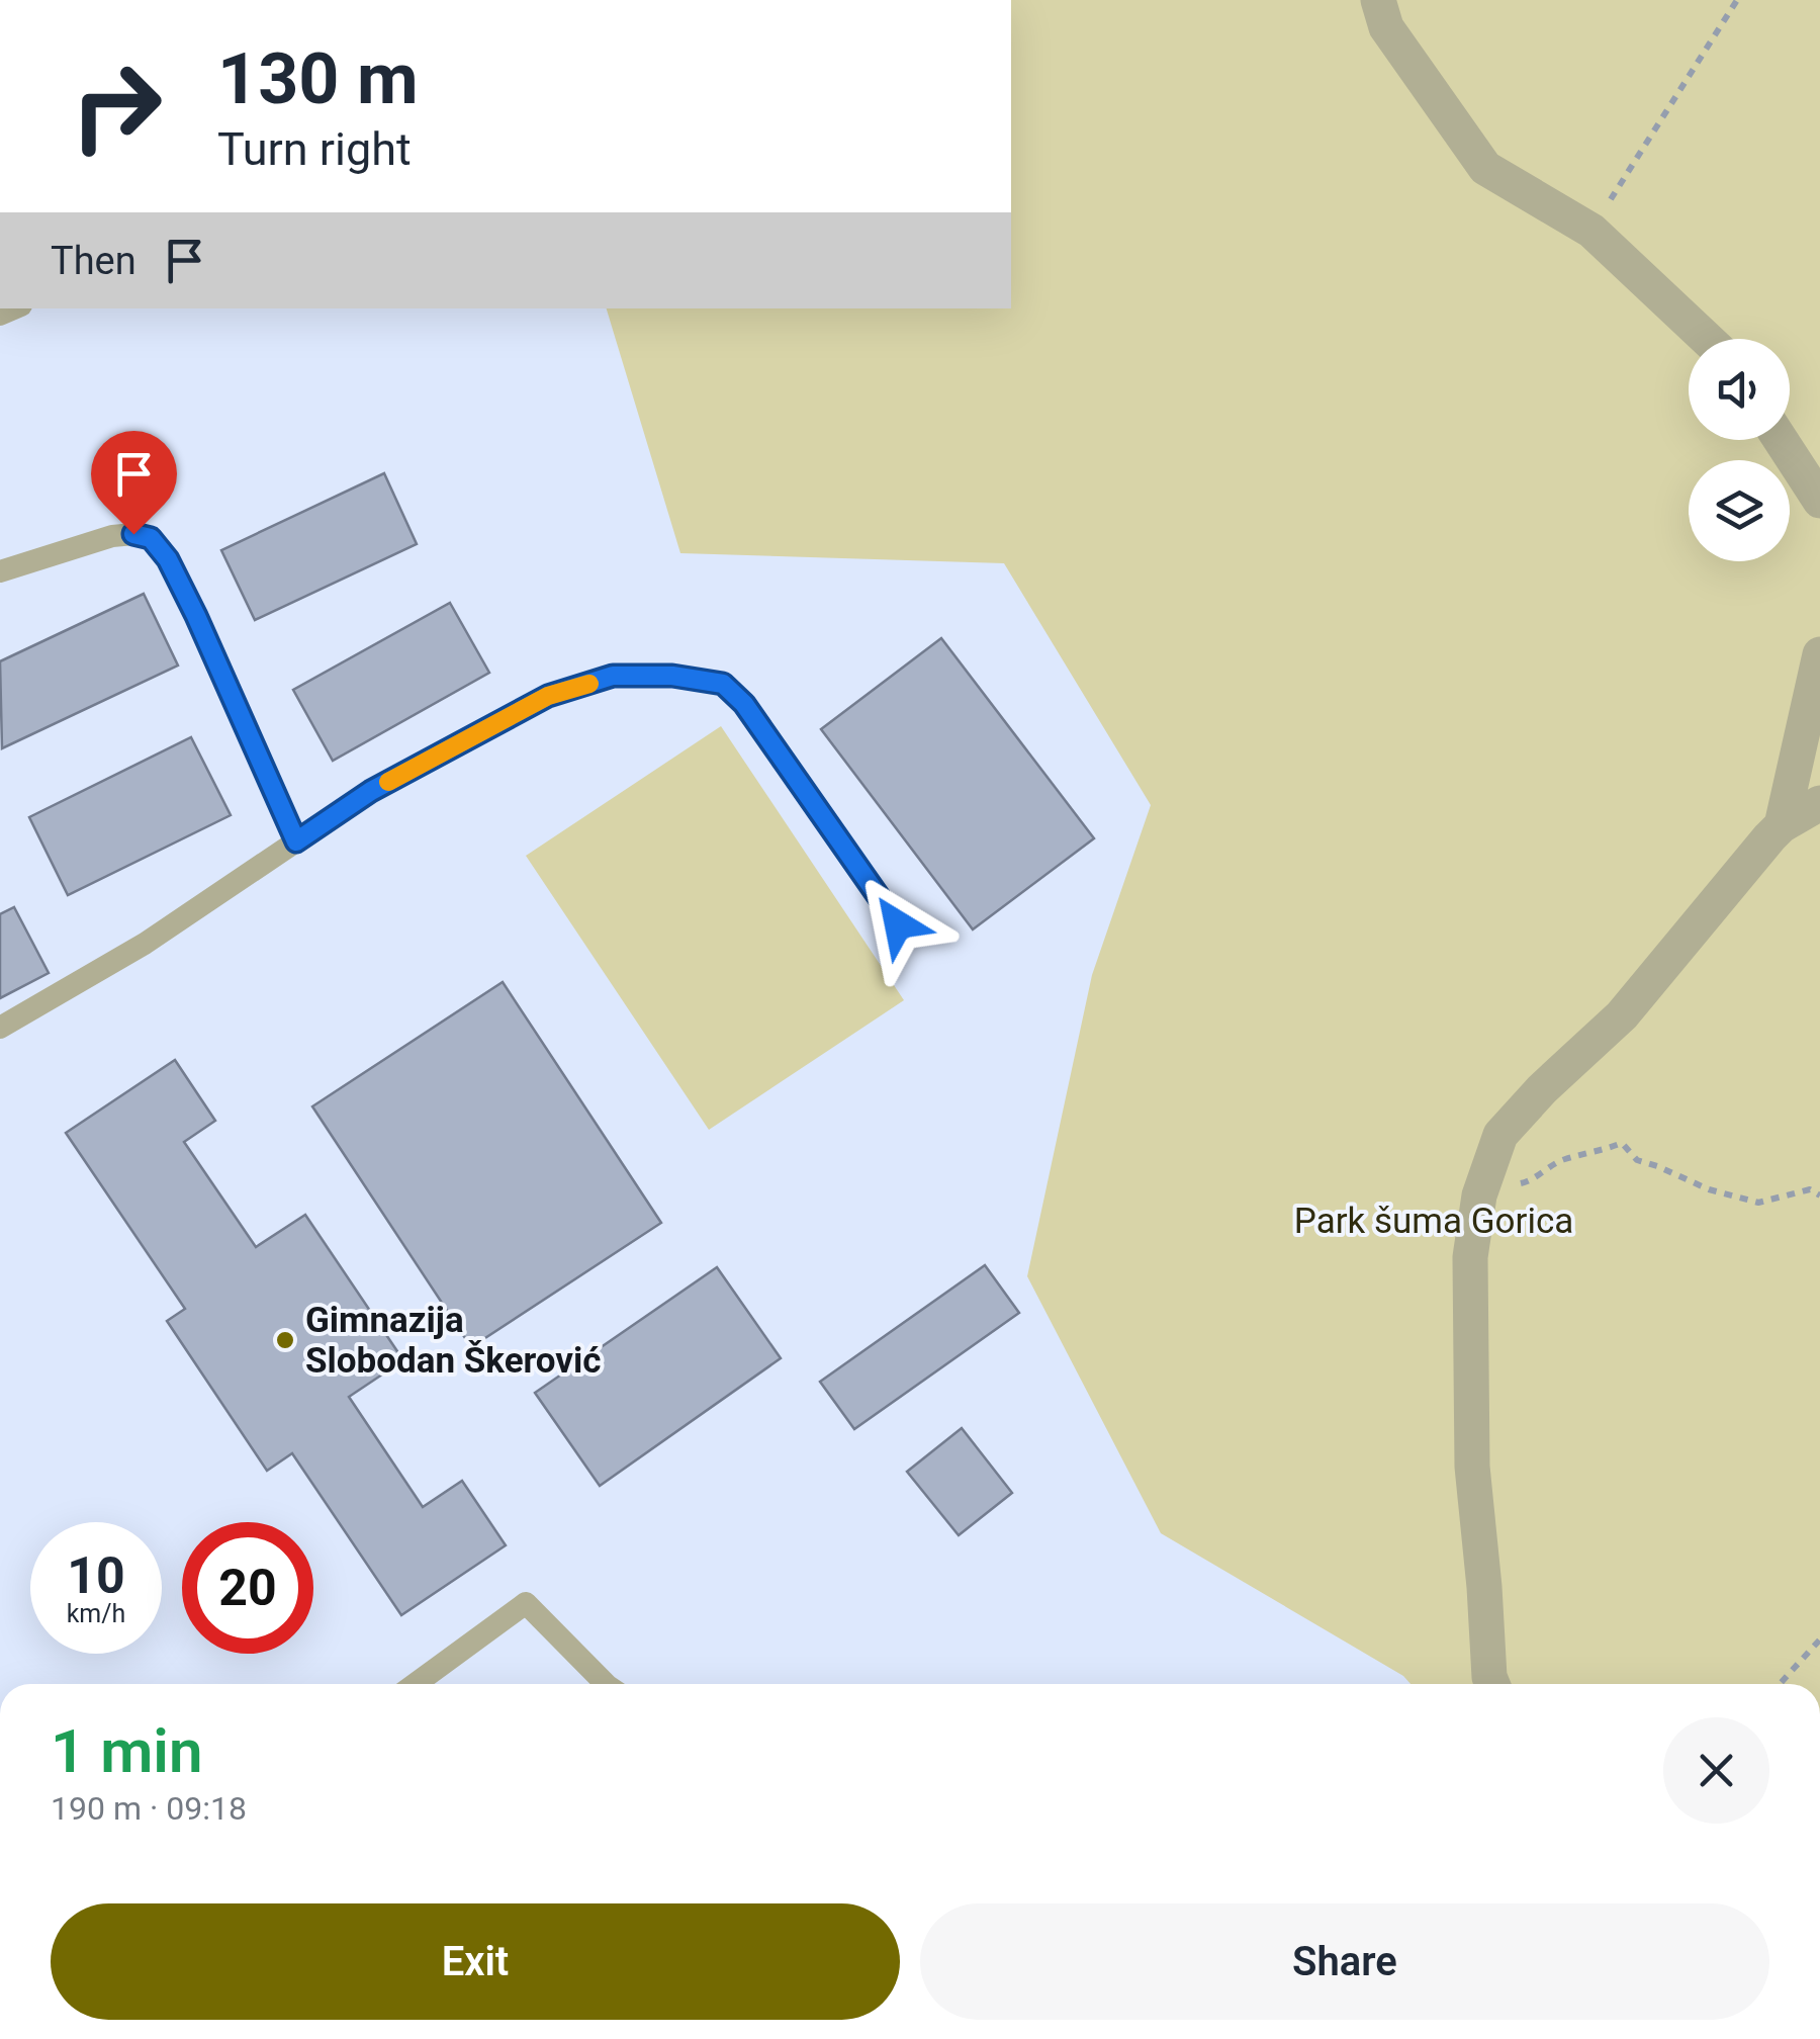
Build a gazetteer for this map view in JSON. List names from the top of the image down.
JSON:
{
  "parks": ["Park šuma Gorica"],
  "places": ["Gimnazija Slobodan Škerović"],
  "page": {
    "turn": ["130 m", "Turn right"],
    "then": "Then",
    "speed": "10 km/h",
    "limit": "20",
    "heading": ["1 min", "190 m · 09:18"],
    "buttons": ["Exit", "Share"]
  }
}
